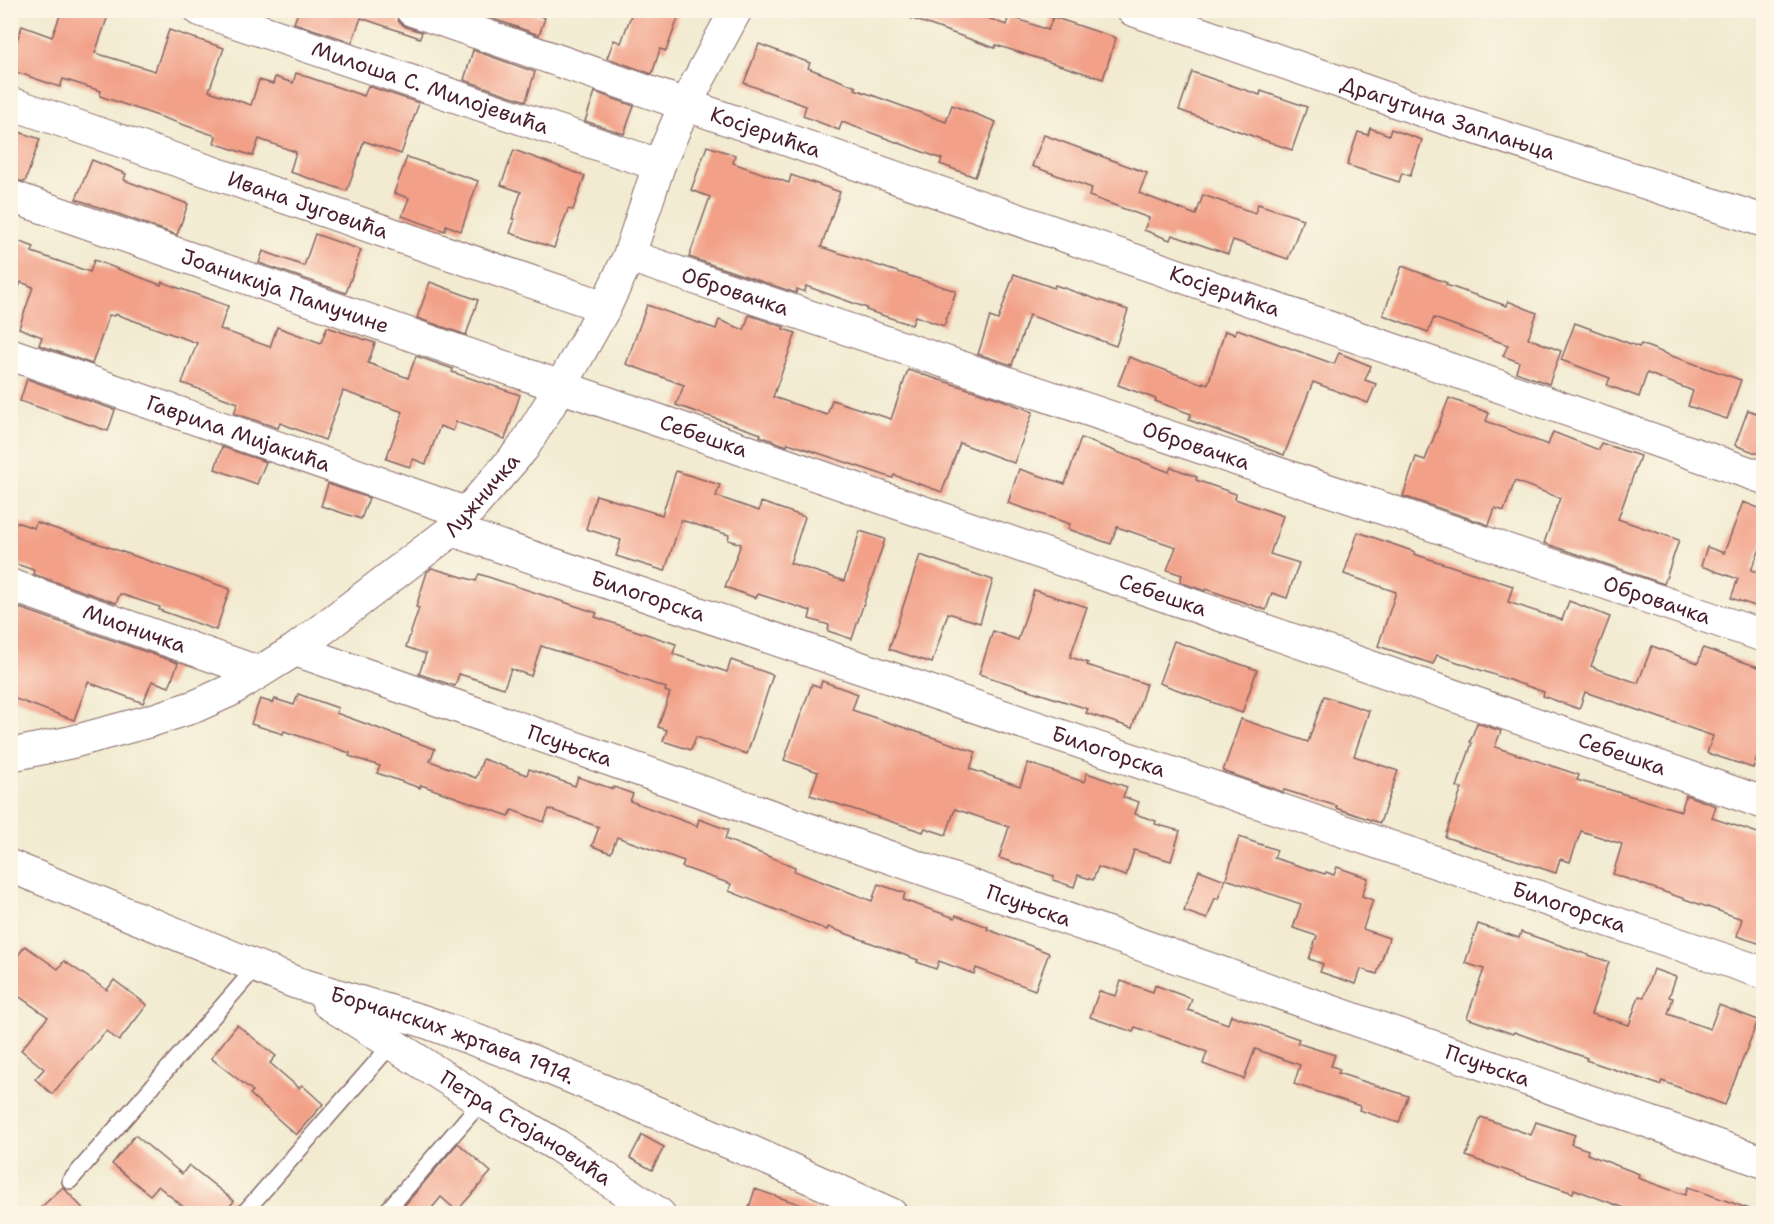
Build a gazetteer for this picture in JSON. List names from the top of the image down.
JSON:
{
  "streets": {
    "street": [
      "Милоша С. Милојевића",
      "Драгутина Заплањца",
      "Косјерићка",
      "Ивана Југовића",
      "Обровачка",
      "Јоаникија Памучине",
      "Гаврила Мијакића",
      "Себешка",
      "Лужничка",
      "Билогорска",
      "Мионичка",
      "Псуњска",
      "Борчанских жртава 1914.",
      "Петра Стојановића"
    ]
  },
  "crossings": [
    ["Милоша С. Милојевића", "Лужничка"],
    ["Косјерићка", "Лужничка"],
    ["Ивана Југовића", "Лужничка"],
    ["Обровачка", "Лужничка"],
    ["Јоаникија Памучине", "Себешка"],
    ["Јоаникија Памучине", "Лужничка"],
    ["Гаврила Мијакића", "Лужничка"],
    ["Гаврила Мијакића", "Билогорска"],
    ["Себешка", "Лужничка"],
    ["Лужничка", "Билогорска"],
    ["Лужничка", "Мионичка"],
    ["Лужничка", "Псуњска"],
    ["Борчанских жртава 1914.", "Петра Стојановића"]
  ]
}
